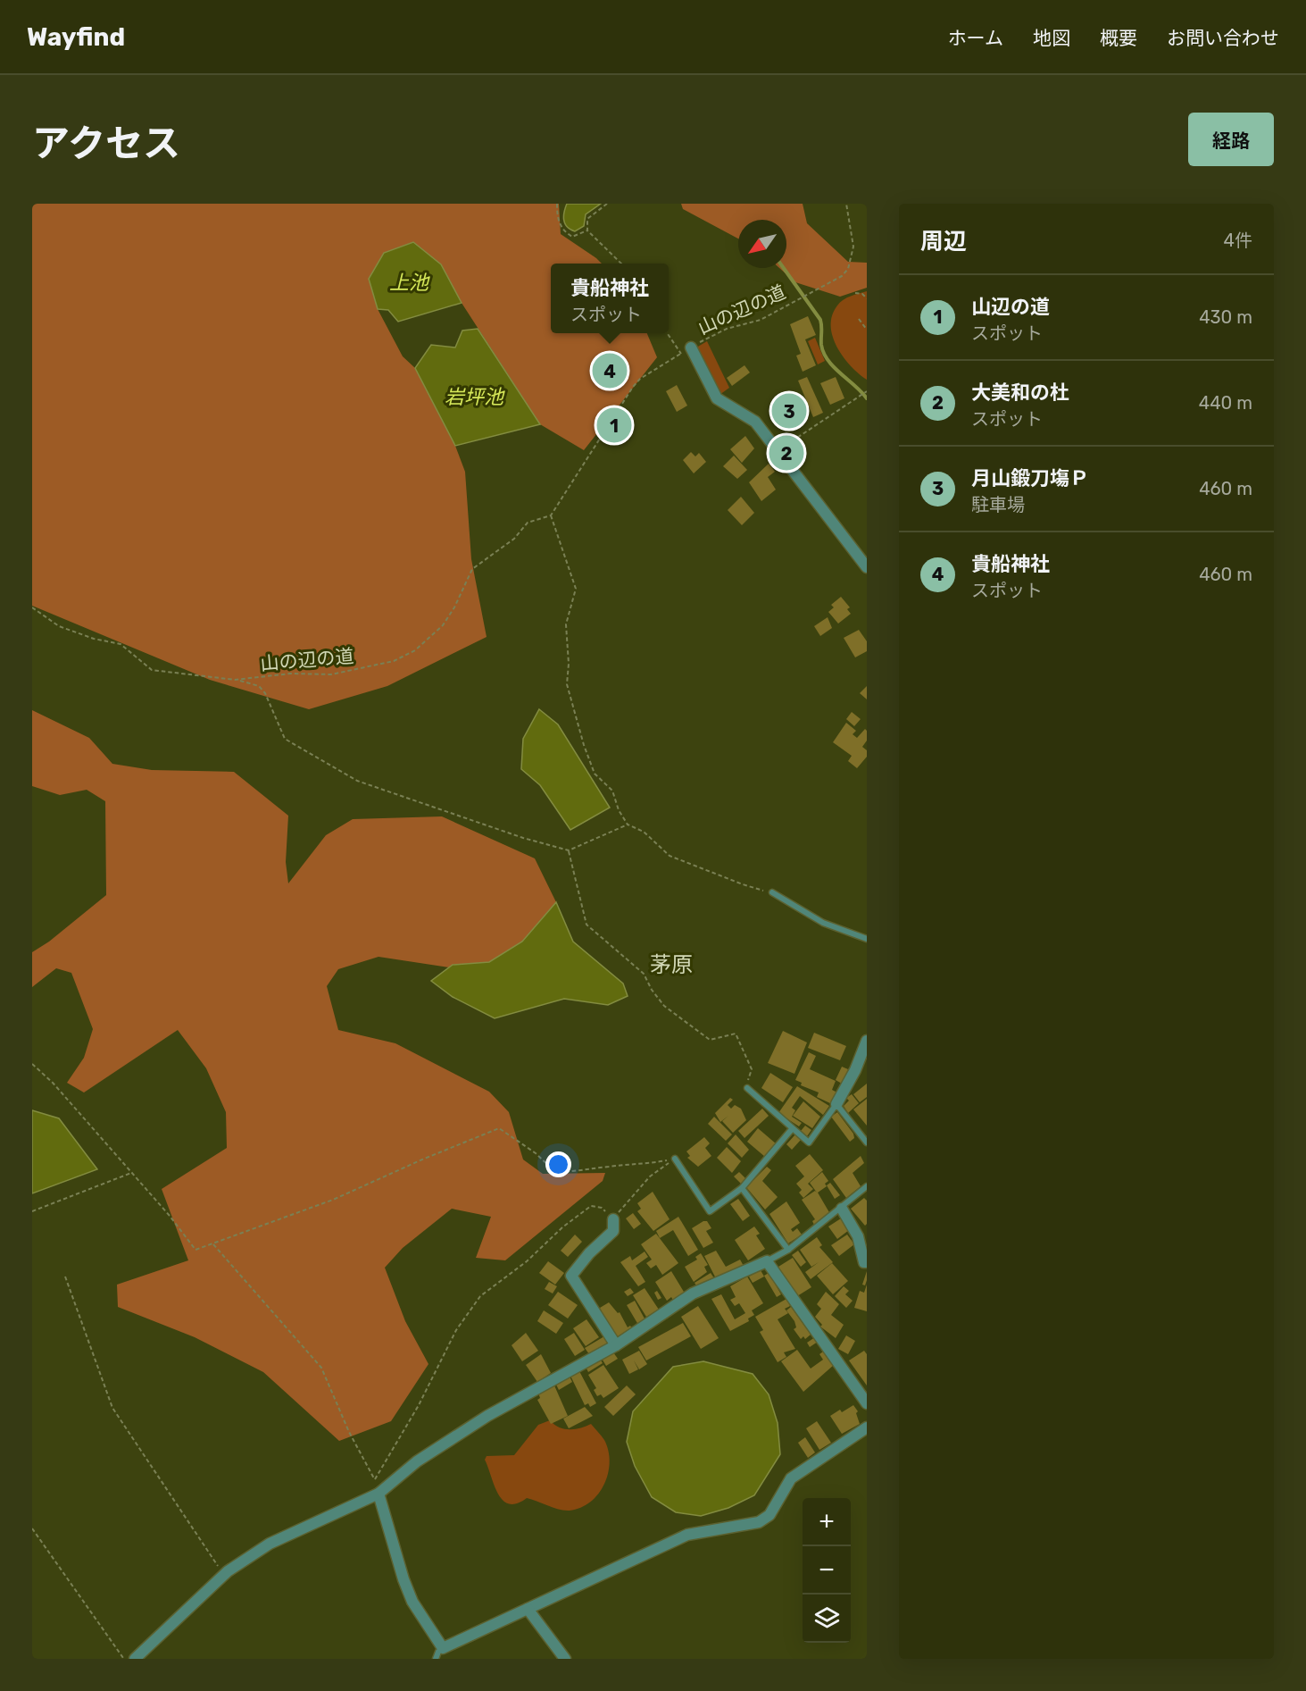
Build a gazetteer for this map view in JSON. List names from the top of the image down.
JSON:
{
  "streets": {
    "path": ["山の辺の道"]
  },
  "districts": ["茅原"],
  "water": ["上池", "岩坪池"],
  "north": "bottom left",
  "page": {
    "header": "Wayfind",
    "nav": [
      "ホーム",
      "地図",
      "概要",
      "お問い合わせ"
    ],
    "title": "アクセス",
    "buttons": "経路",
    "heading": ["周辺", "4件"],
    "popup": ["貴船神社", "スポット"],
    "list": [
      {
        "mark": "1",
        "name": "山辺の道",
        "note": "スポット",
        "value": "430 m"
      },
      {
        "mark": "2",
        "name": "大美和の杜",
        "note": "スポット",
        "value": "440 m"
      },
      {
        "mark": "3",
        "name": "月山鍛刀塲Ｐ",
        "note": "駐車場",
        "value": "460 m"
      },
      {
        "mark": "4",
        "name": "貴船神社",
        "note": "スポット",
        "value": "460 m"
      }
    ],
    "pins": [
      "4",
      "3",
      "1",
      "2"
    ],
    "map_buttons": ["+", "−"]
  }
}
